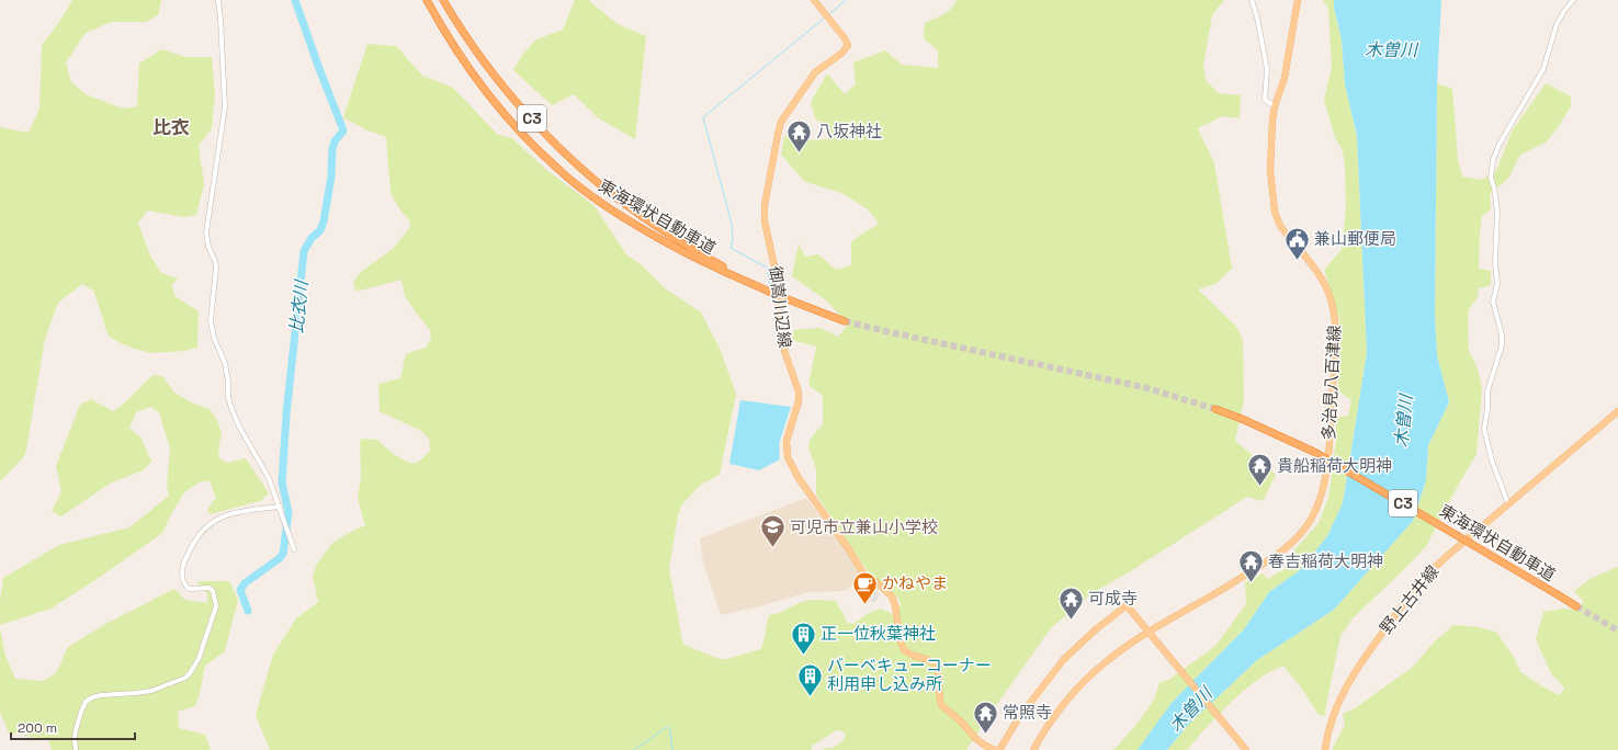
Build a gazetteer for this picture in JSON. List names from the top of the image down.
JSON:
{
  "streets": {
    "highway": ["C3", "東海環状自動車道"],
    "main road": ["御嵩川辺線", "多治見八百津線", "野上古井線"]
  },
  "districts": ["比衣"],
  "water": ["木曽川", "比衣川"],
  "places": {
    "temple": [
      "八坂神社",
      "貴船稲荷大明神",
      "春吉稲荷大明神",
      "可成寺",
      "常照寺"
    ],
    "public building": ["兼山郵便局"],
    "school or university": ["可児市立兼山小学校"],
    "cafe": ["かねやま"],
    "building": ["正一位秋葉神社", "バーベキューコーナー 利用申し込み所"]
  },
  "scale_bar": "200 m"
}
